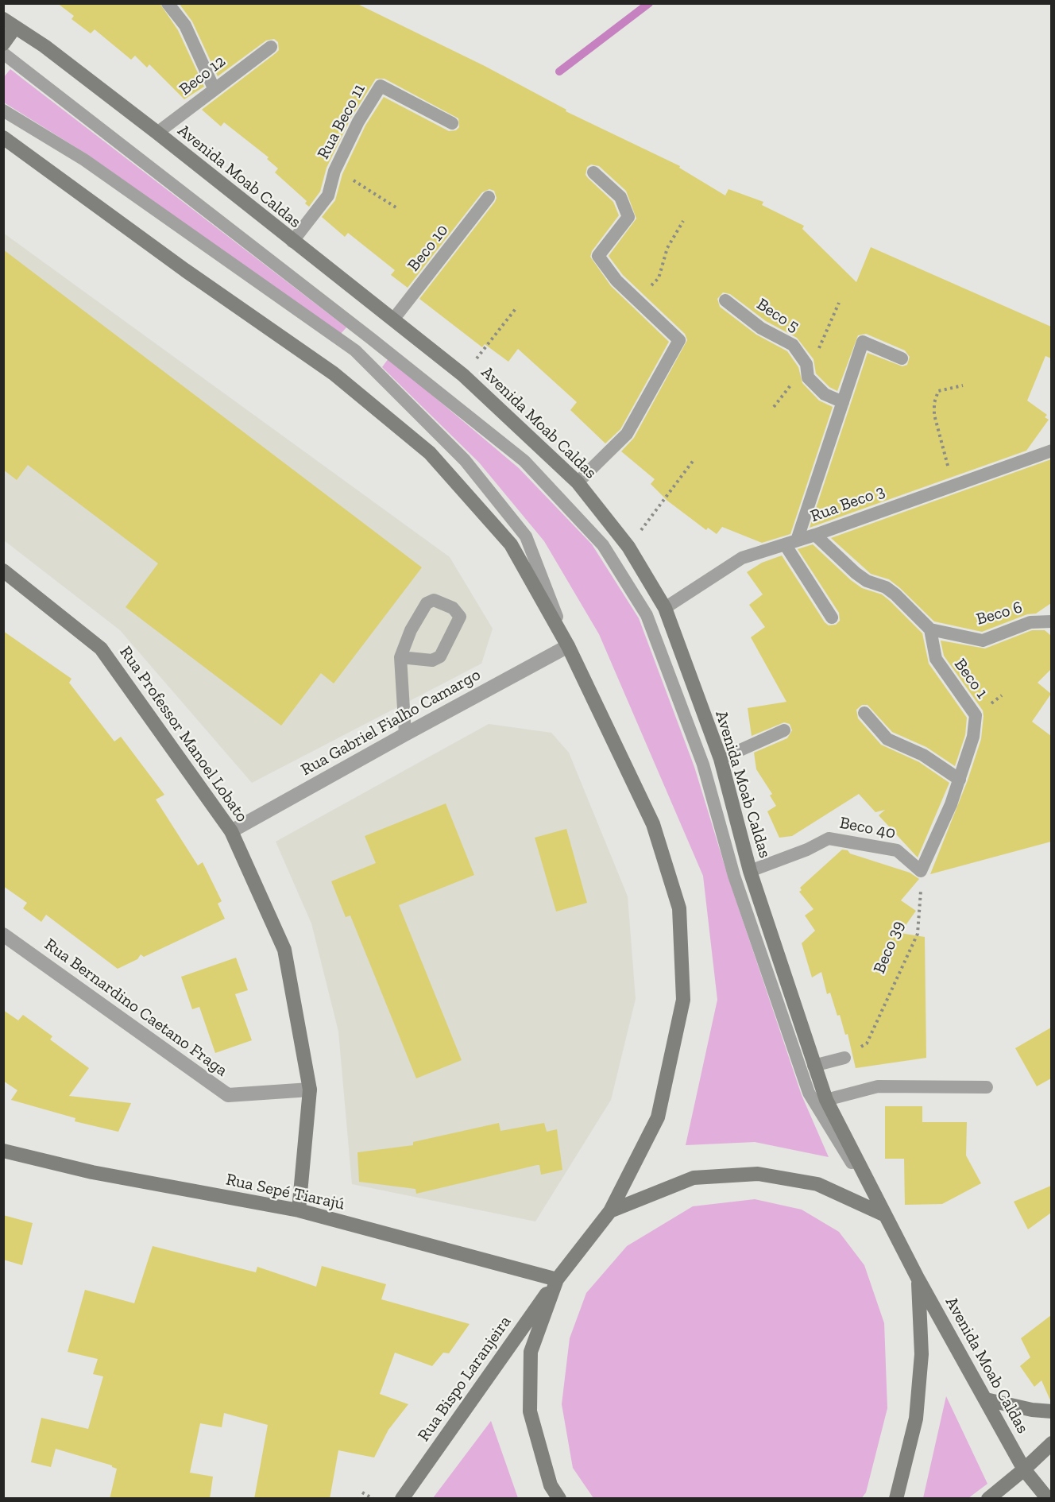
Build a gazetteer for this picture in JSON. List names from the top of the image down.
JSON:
{
  "streets": {
    "main road": [
      "Avenida Moab Caldas",
      "Rua Professor Manoel Lobato",
      "Rua Sepé Tiarajú",
      "Rua Bispo Laranjeira"
    ],
    "street": ["Rua Gabriel Fialho Camargo", "Rua Bernardino Caetano Fraga"],
    "lane": [
      "Beco 12",
      "Rua Beco 11",
      "Beco 10",
      "Beco 5",
      "Rua Beco 3",
      "Beco 6",
      "Beco 1",
      "Beco 40"
    ],
    "path": ["Beco 39"]
  },
  "crossings": [
    ["Beco 12", "Avenida Moab Caldas"],
    ["Rua Beco 11", "Avenida Moab Caldas"],
    ["Avenida Moab Caldas", "Beco 10"],
    ["Avenida Moab Caldas", "Rua Beco 3"],
    ["Avenida Moab Caldas", "Beco 40"],
    ["Beco 6", "Beco 1"],
    ["Rua Gabriel Fialho Camargo", "Rua Professor Manoel Lobato"],
    ["Rua Professor Manoel Lobato", "Rua Bernardino Caetano Fraga"],
    ["Rua Professor Manoel Lobato", "Rua Sepé Tiarajú"],
    ["Beco 40", "Beco 39"],
    ["Rua Sepé Tiarajú", "Rua Bispo Laranjeira"]
  ]
}
